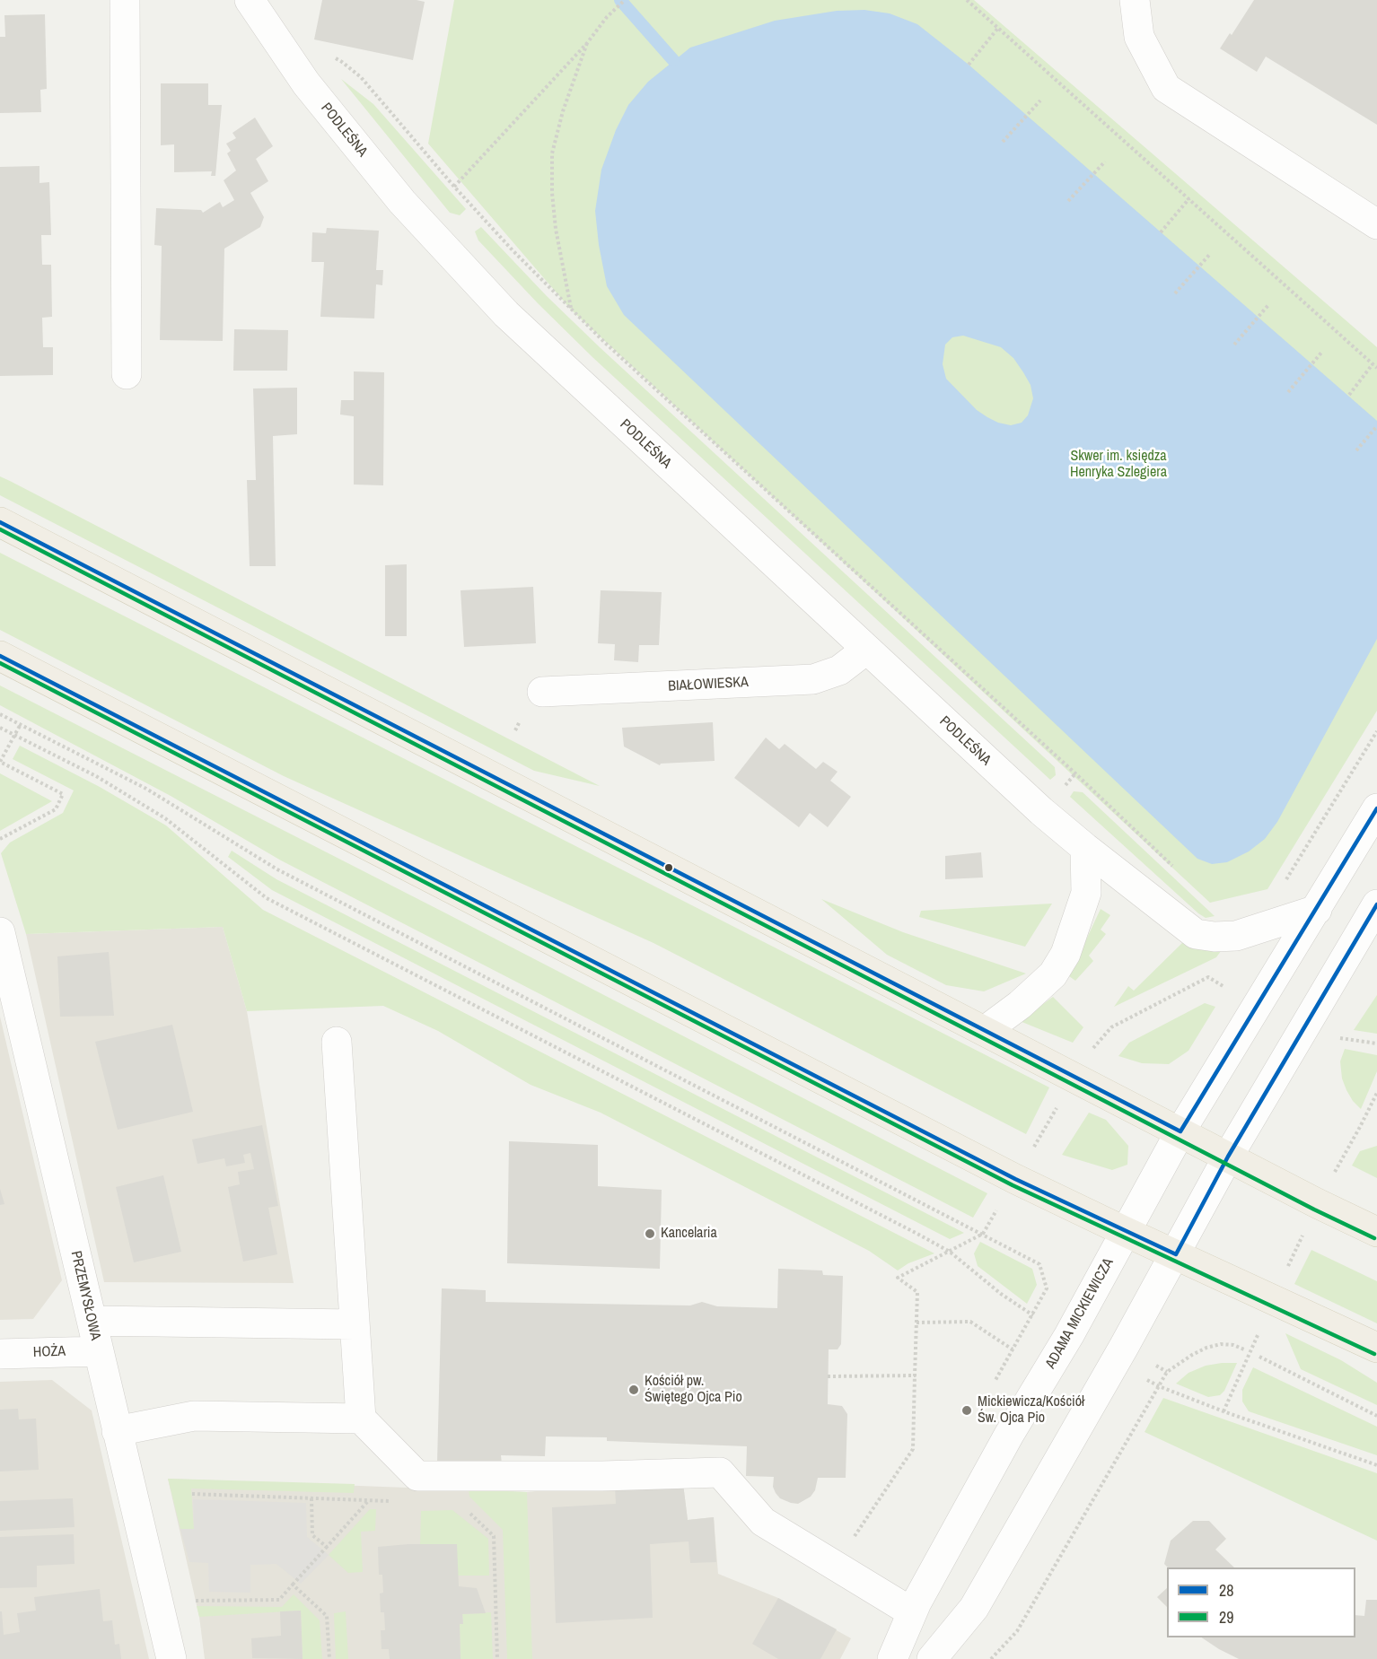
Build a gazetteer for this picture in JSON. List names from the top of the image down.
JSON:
{
  "streets": {
    "street": [
      "PODLEŚNA",
      "BIAŁOWIESKA",
      "PRZEMYSŁOWA",
      "ADAMA MICKIEWICZA",
      "HOŻA"
    ]
  },
  "crossings": [
    ["PODLEŚNA", "BIAŁOWIESKA"],
    ["PODLEŚNA", "ADAMA MICKIEWICZA"],
    ["PRZEMYSŁOWA", "HOŻA"]
  ],
  "parks": ["Skwer im. księdza Henryka Szlegiera"],
  "places": ["Kancelaria", "Kościół pw. Świętego Ojca Pio", "Mickiewicza/Kościół Św. Ojca Pio"],
  "lines": ["transit line 28", "transit line 29"],
  "legend": ["28", "29"]
}
